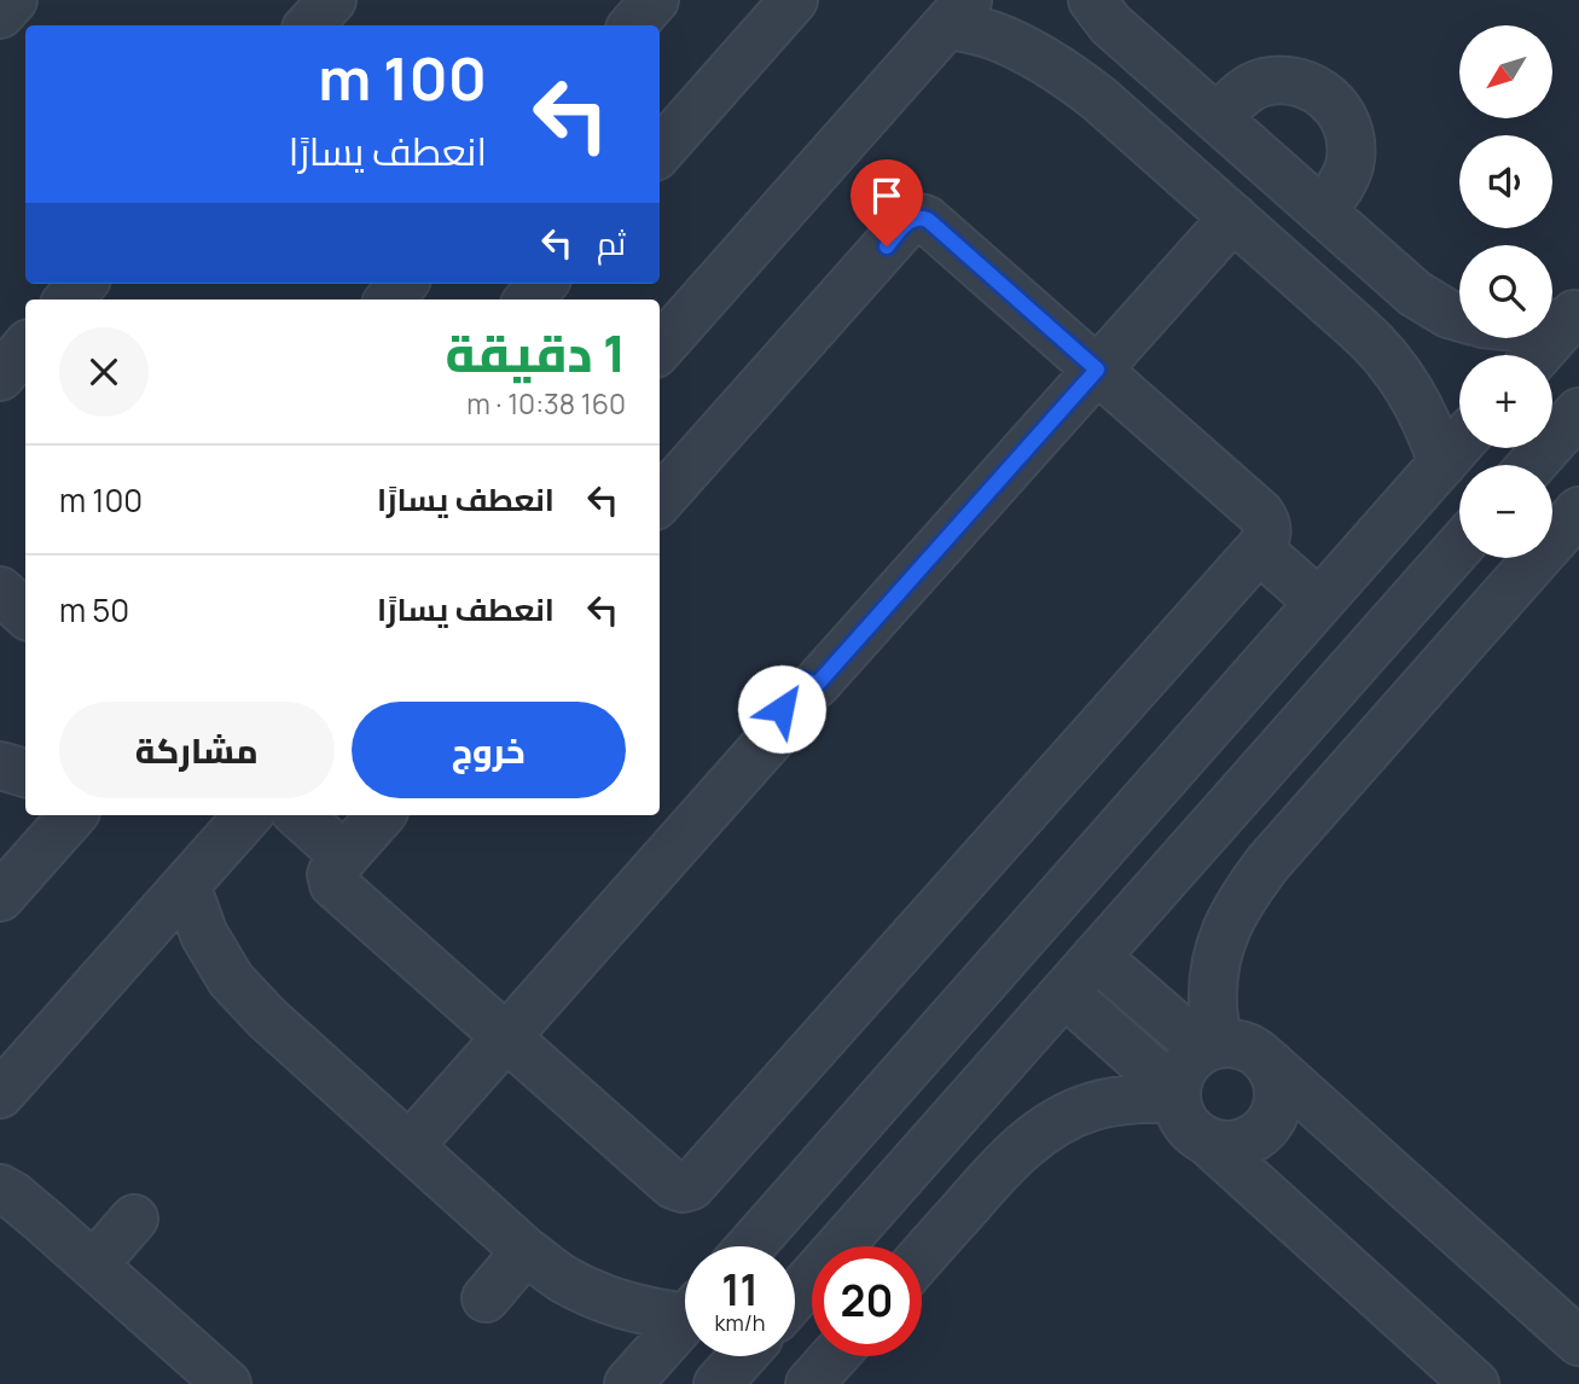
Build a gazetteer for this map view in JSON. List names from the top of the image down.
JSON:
{
  "north": "bottom left",
  "page": {
    "map_buttons": ["+", "−"],
    "turn": ["100 m", "انعطف يسارًا"],
    "then": "ثم",
    "heading": ["1 دقيقة", "160 m · 10:38"],
    "list": [
      {
        "name": "انعطف يسارًا",
        "value": "100 m"
      },
      {
        "name": "انعطف يسارًا",
        "value": "50 m"
      }
    ],
    "buttons": ["خروج", "مشاركة"],
    "speed": "11 km/h",
    "limit": "20"
  }
}
